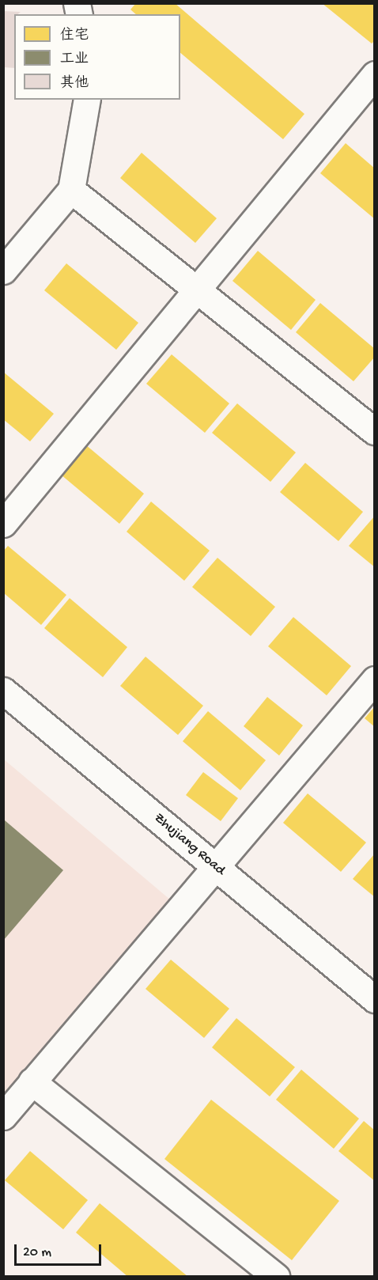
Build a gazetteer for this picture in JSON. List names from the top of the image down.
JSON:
{
  "streets": {
    "street": ["Zhujiang Road"]
  },
  "legend": ["住宅", "工业", "其他"],
  "scale_bar": "20 m"
}
